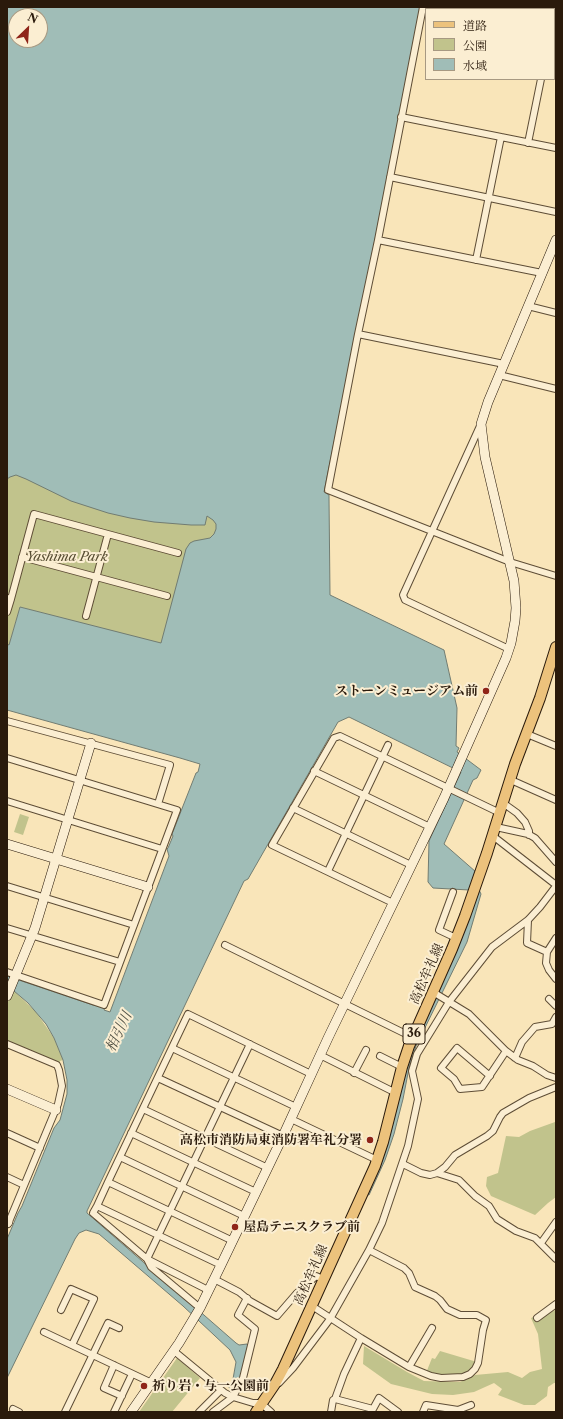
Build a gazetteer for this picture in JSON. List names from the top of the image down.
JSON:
{
  "streets": {
    "main road": ["高松牟礼線", "36"]
  },
  "water": ["相引川"],
  "parks": ["Yashima Park"],
  "places": [
    "ストーンミュージアム前",
    "高松市消防局東消防署牟礼分署",
    "屋島テニスクラブ前",
    "祈り岩・与一公園前"
  ],
  "legend": ["道路", "公園", "水域"],
  "north": "top right"
}
